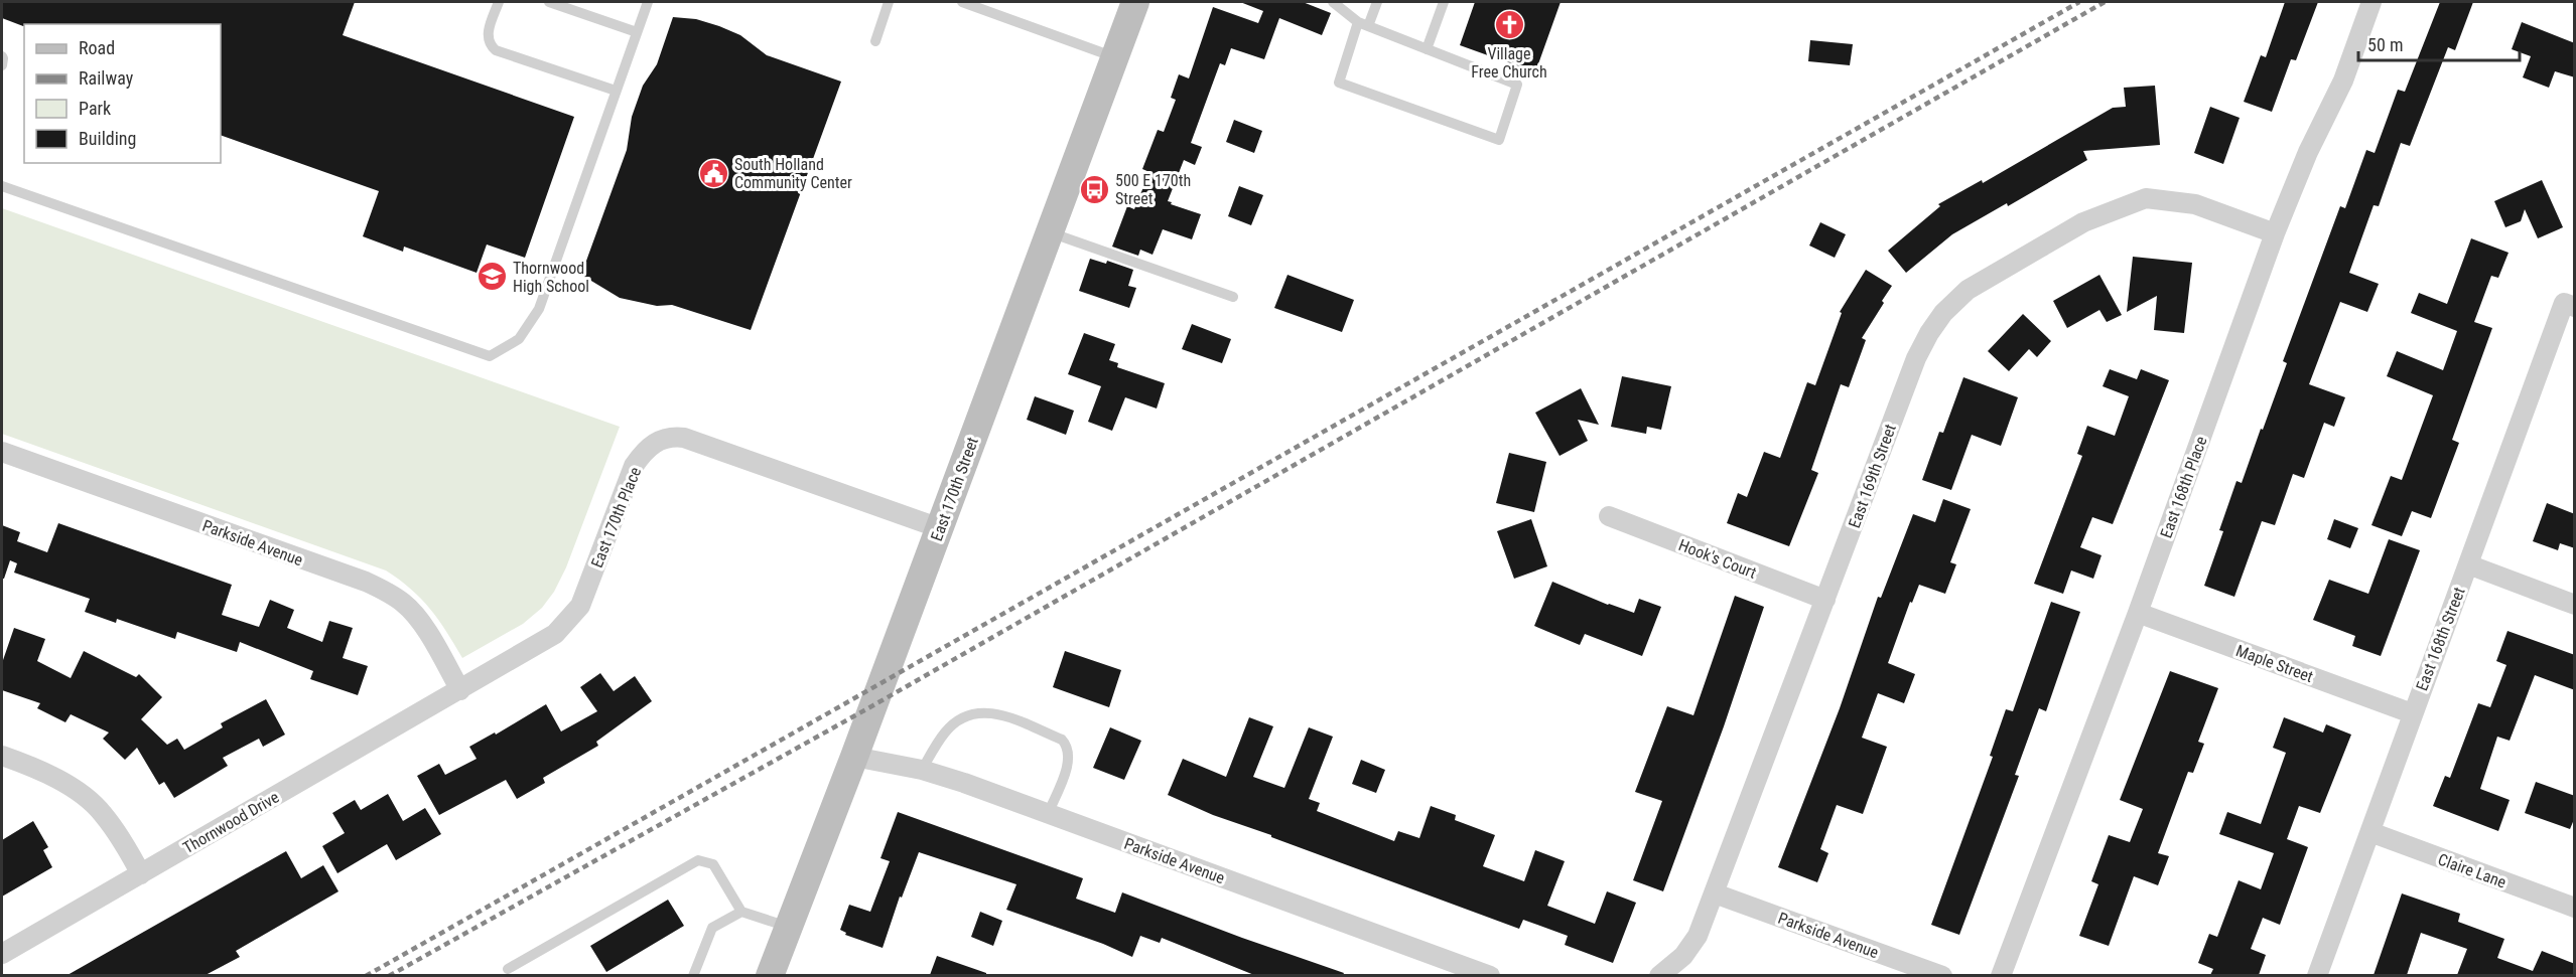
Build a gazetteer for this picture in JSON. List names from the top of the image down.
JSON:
{
  "streets": {
    "street": [
      "East 169th Street",
      "East 168th Place",
      "East 170th Street",
      "East 170th Place",
      "Parkside Avenue",
      "Hook's Court",
      "East 168th Street",
      "Maple Street",
      "Thornwood Drive",
      "Claire Lane"
    ]
  },
  "crossings": [
    ["East 169th Street", "East 168th Place"],
    ["East 169th Street", "Parkside Avenue"],
    ["East 169th Street", "Hook's Court"],
    ["East 168th Place", "Maple Street"],
    ["East 170th Street", "East 170th Place"],
    ["East 170th Street", "Parkside Avenue"],
    ["East 170th Place", "Parkside Avenue"],
    ["East 170th Place", "Thornwood Drive"],
    ["Parkside Avenue", "Thornwood Drive"],
    ["East 168th Street", "Maple Street"],
    ["East 168th Street", "Claire Lane"]
  ],
  "places": {
    "church": ["Village Free Church"],
    "public building": ["South Holland Community Center"],
    "bus stop": ["500 E 170th Street"],
    "school or university": ["Thornwood High School"]
  },
  "legend": [
    "Road",
    "Railway",
    "Park",
    "Building"
  ],
  "scale_bar": "50 m"
}
